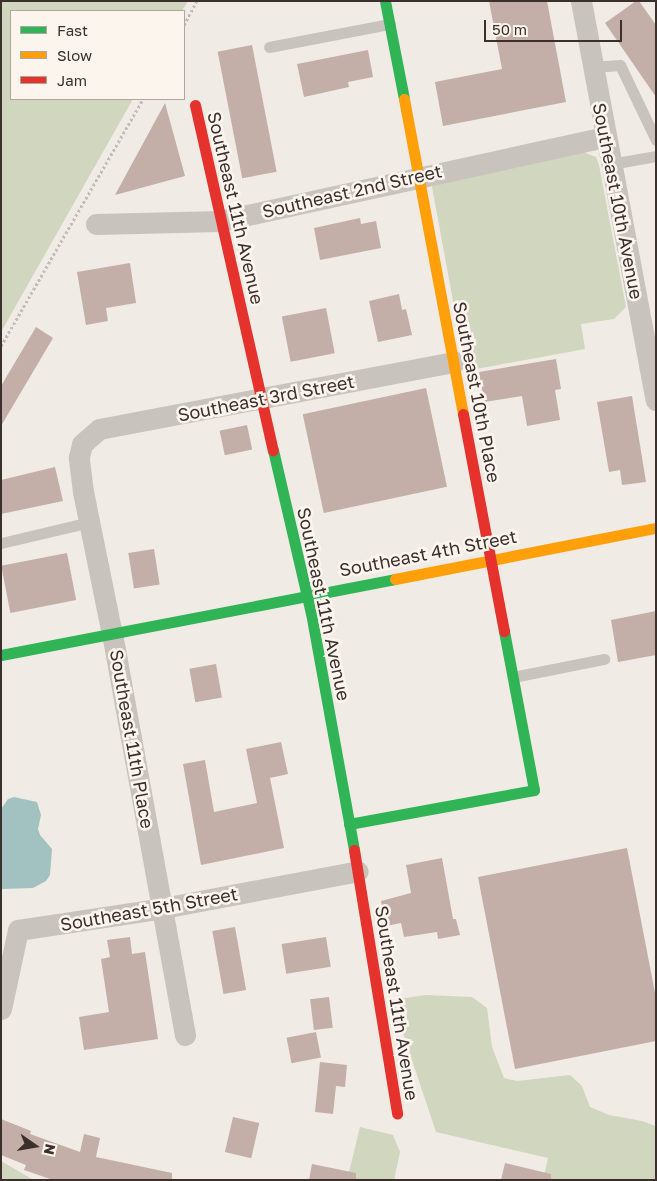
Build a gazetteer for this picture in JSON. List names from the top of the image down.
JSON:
{
  "streets": {
    "street": [
      "Southeast 2nd Street",
      "Southeast 10th Avenue",
      "Southeast 11th Avenue",
      "Southeast 10th Place",
      "Southeast 3rd Street",
      "Southeast 4th Street",
      "Southeast 11th Place",
      "Southeast 5th Street"
    ]
  },
  "crossings": [
    ["Southeast 2nd Street", "Southeast 10th Avenue"],
    ["Southeast 2nd Street", "Southeast 11th Avenue"],
    ["Southeast 2nd Street", "Southeast 10th Place"],
    ["Southeast 11th Avenue", "Southeast 10th Place"],
    ["Southeast 11th Avenue", "Southeast 3rd Street"],
    ["Southeast 11th Avenue", "Southeast 4th Street"],
    ["Southeast 11th Avenue", "Southeast 5th Street"],
    ["Southeast 10th Place", "Southeast 3rd Street"],
    ["Southeast 10th Place", "Southeast 4th Street"],
    ["Southeast 3rd Street", "Southeast 11th Place"],
    ["Southeast 4th Street", "Southeast 11th Place"],
    ["Southeast 11th Place", "Southeast 5th Street"]
  ],
  "legend": ["Fast", "Slow", "Jam"],
  "scale_bar": "50 m",
  "north": "right"
}
